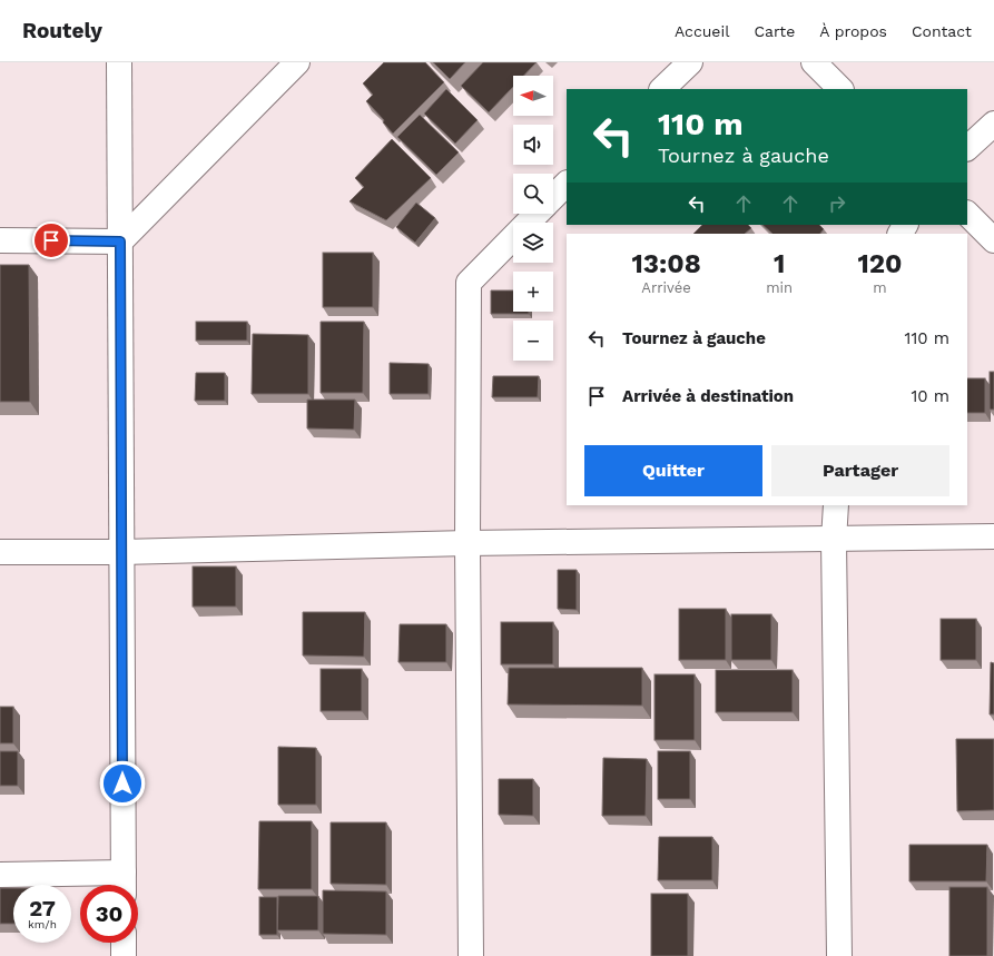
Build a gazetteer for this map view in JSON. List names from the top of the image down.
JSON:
{
  "north": "left",
  "page": {
    "header": "Routely",
    "nav": [
      "Accueil",
      "Carte",
      "À propos",
      "Contact"
    ],
    "map_buttons": ["+", "−"],
    "turn": ["110 m", "Tournez à gauche"],
    "eta": [
      "13:08",
      "Arrivée",
      "1",
      "min",
      "120",
      "m"
    ],
    "list": [
      {
        "name": "Tournez à gauche",
        "value": "110 m"
      },
      {
        "name": "Arrivée à destination",
        "value": "10 m"
      }
    ],
    "buttons": ["Quitter", "Partager"],
    "speed": "27 km/h",
    "limit": "30"
  }
}
